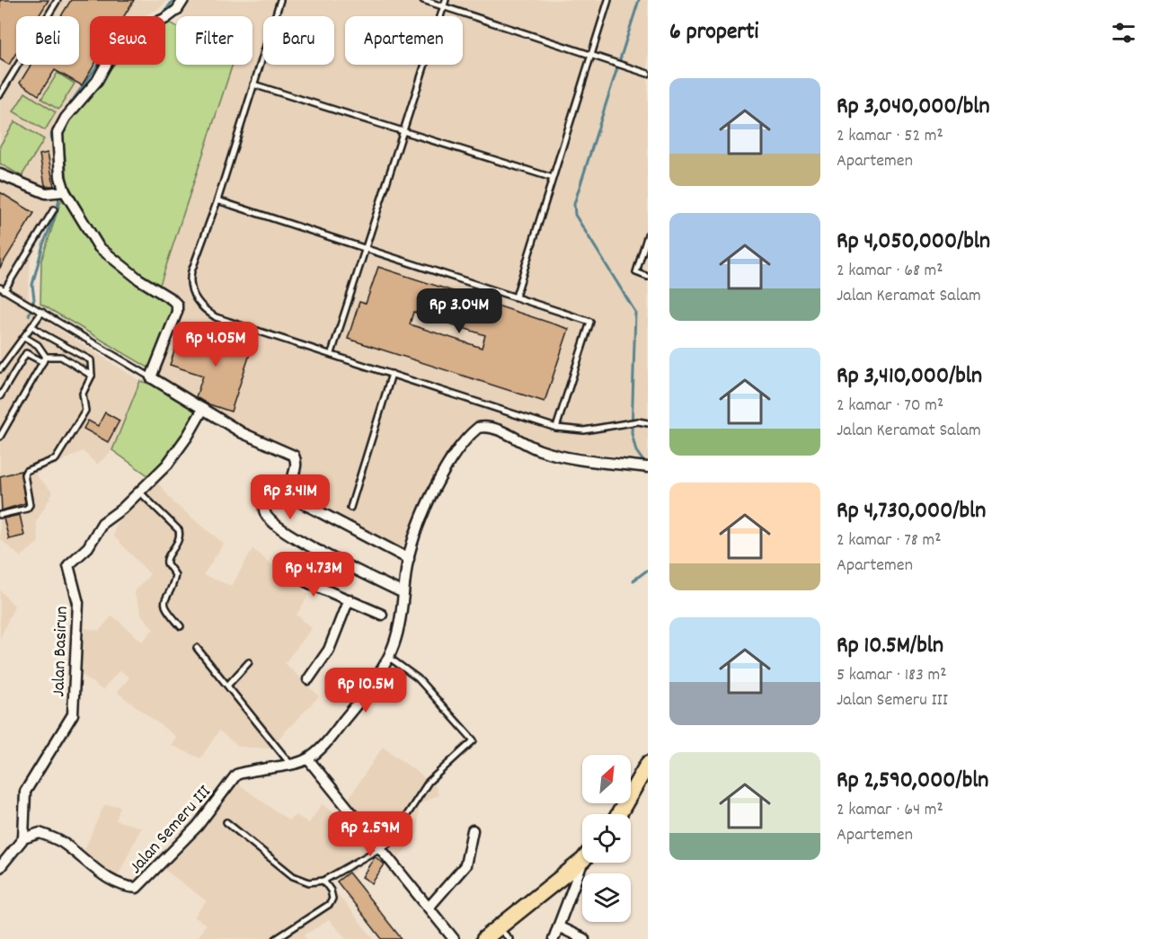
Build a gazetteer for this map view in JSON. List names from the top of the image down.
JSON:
{
  "streets": {
    "street": ["Jalan Basirun", "Jalan Semeru III"]
  },
  "crossings": [
    ["Jalan Basirun", "Jalan Semeru III"]
  ],
  "north": "top right",
  "page": {
    "heading": "6 properti",
    "chip": [
      "Beli",
      "Sewa",
      "Filter",
      "Baru",
      "Apartemen"
    ],
    "list": [
      {
        "name": "Rp 3,040,000/bln",
        "note": "2 kamar · 52 m² · Apartemen"
      },
      {
        "name": "Rp 4,050,000/bln",
        "note": "2 kamar · 68 m² · Jalan Keramat Salam"
      },
      {
        "name": "Rp 3,410,000/bln",
        "note": "2 kamar · 70 m² · Jalan Keramat Salam"
      },
      {
        "name": "Rp 4,730,000/bln",
        "note": "2 kamar · 78 m² · Apartemen"
      },
      {
        "name": "Rp 10.5M/bln",
        "note": "5 kamar · 183 m² · Jalan Semeru III"
      },
      {
        "name": "Rp 2,590,000/bln",
        "note": "2 kamar · 64 m² · Apartemen"
      }
    ],
    "price": [
      "Rp 3.04M",
      "Rp 4.05M",
      "Rp 3.41M",
      "Rp 4.73M",
      "Rp 10.5M",
      "Rp 2.59M"
    ]
  }
}
